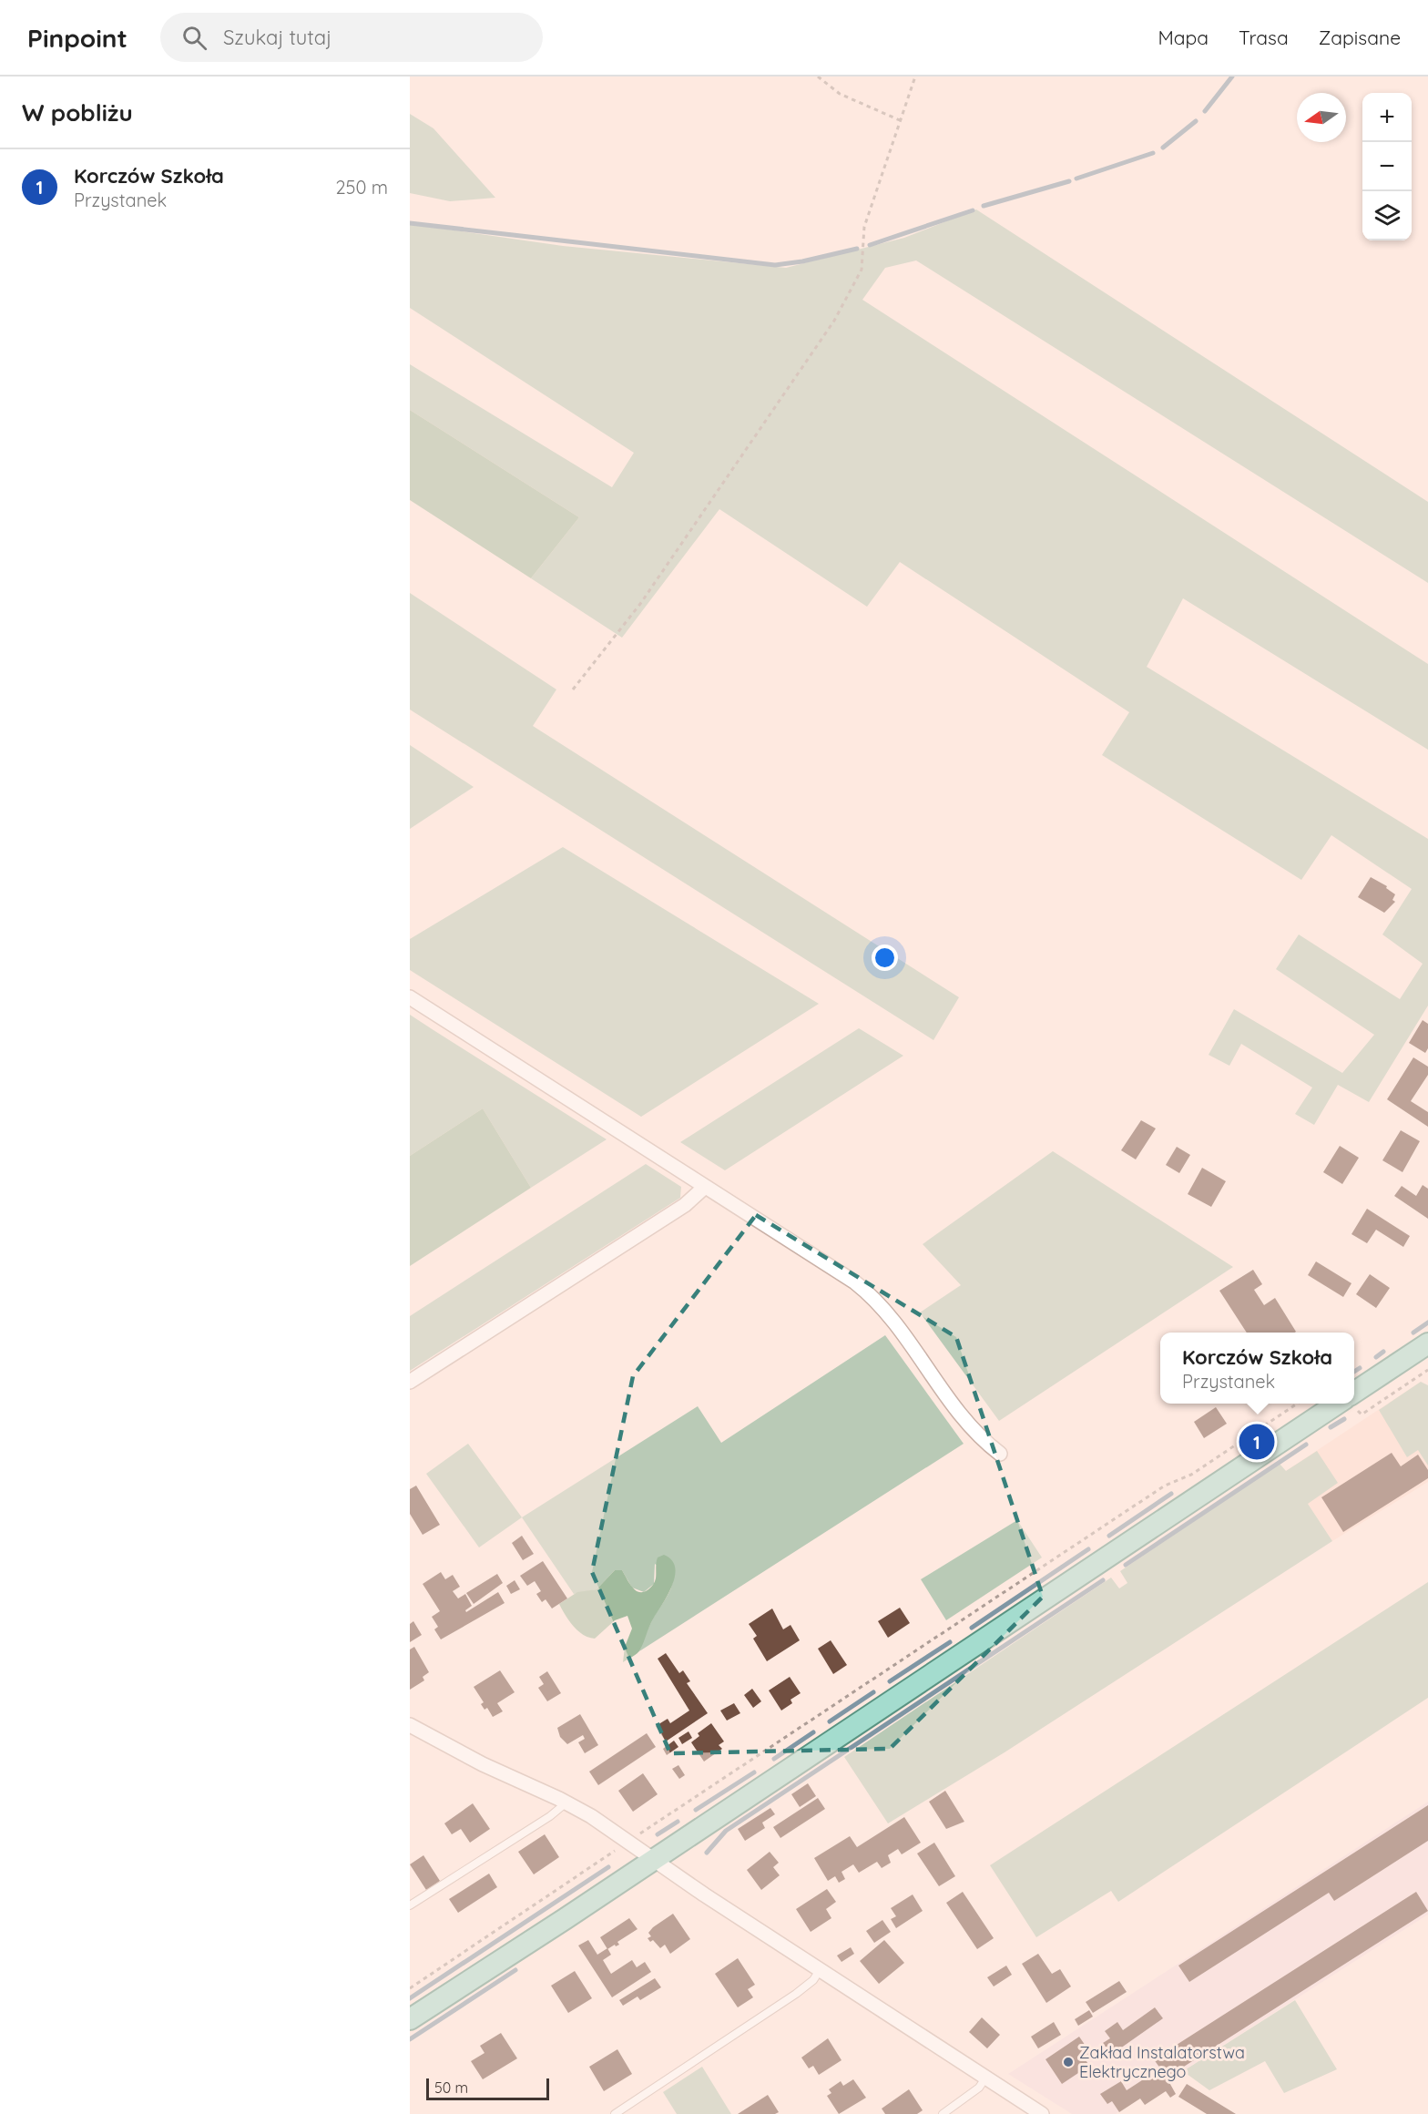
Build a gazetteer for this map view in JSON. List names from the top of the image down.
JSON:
{
  "places": ["Zakład Instalatorstwa Elektrycznego"],
  "scale_bar": "50 m",
  "north": "left",
  "page": {
    "header": "Pinpoint",
    "search": "Szukaj tutaj",
    "nav": ["Mapa", "Trasa", "Zapisane"],
    "heading": "W pobliżu",
    "map_buttons": ["+", "−"],
    "list": [
      {
        "mark": "1",
        "name": "Korczów Szkoła",
        "note": "Przystanek",
        "value": "250 m"
      }
    ],
    "popup": ["Korczów Szkoła", "Przystanek"],
    "pins": "1",
    "scale": "50 m"
  }
}
